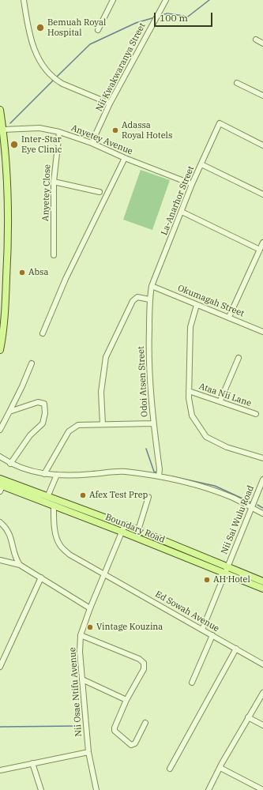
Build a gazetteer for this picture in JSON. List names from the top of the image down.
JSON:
{
  "streets": {
    "main road": ["Boundary Road"],
    "street": [
      "Nii Kwakwaranya Street",
      "Anyetey Avenue",
      "Anyetey Close",
      "La-Anarhor Street",
      "Okumagah Street",
      "Odoi Atsen Street",
      "Ataa Nii Lane",
      "Nii Sai Wulu Road",
      "Ed Sowah Avenue",
      "Nii Osae Ntifu Avenue"
    ]
  },
  "crossings": [
    ["Nii Kwakwaranya Street", "Anyetey Avenue"],
    ["Anyetey Avenue", "Anyetey Close"],
    ["Anyetey Avenue", "La-Anarhor Street"],
    ["La-Anarhor Street", "Okumagah Street"],
    ["La-Anarhor Street", "Odoi Atsen Street"],
    ["Okumagah Street", "Odoi Atsen Street"],
    ["Nii Sai Wulu Road", "Boundary Road"],
    ["Nii Sai Wulu Road", "Ed Sowah Avenue"],
    ["Boundary Road", "Ed Sowah Avenue"],
    ["Boundary Road", "Nii Osae Ntifu Avenue"],
    ["Ed Sowah Avenue", "Nii Osae Ntifu Avenue"]
  ],
  "places": [
    "Bemuah Royal Hospital",
    "Adassa Royal Hotels",
    "Inter-Star Eye Clinic",
    "Absa",
    "Afex Test Prep",
    "AH Hotel",
    "Vintage Kouzina"
  ],
  "scale_bar": "100 m"
}
